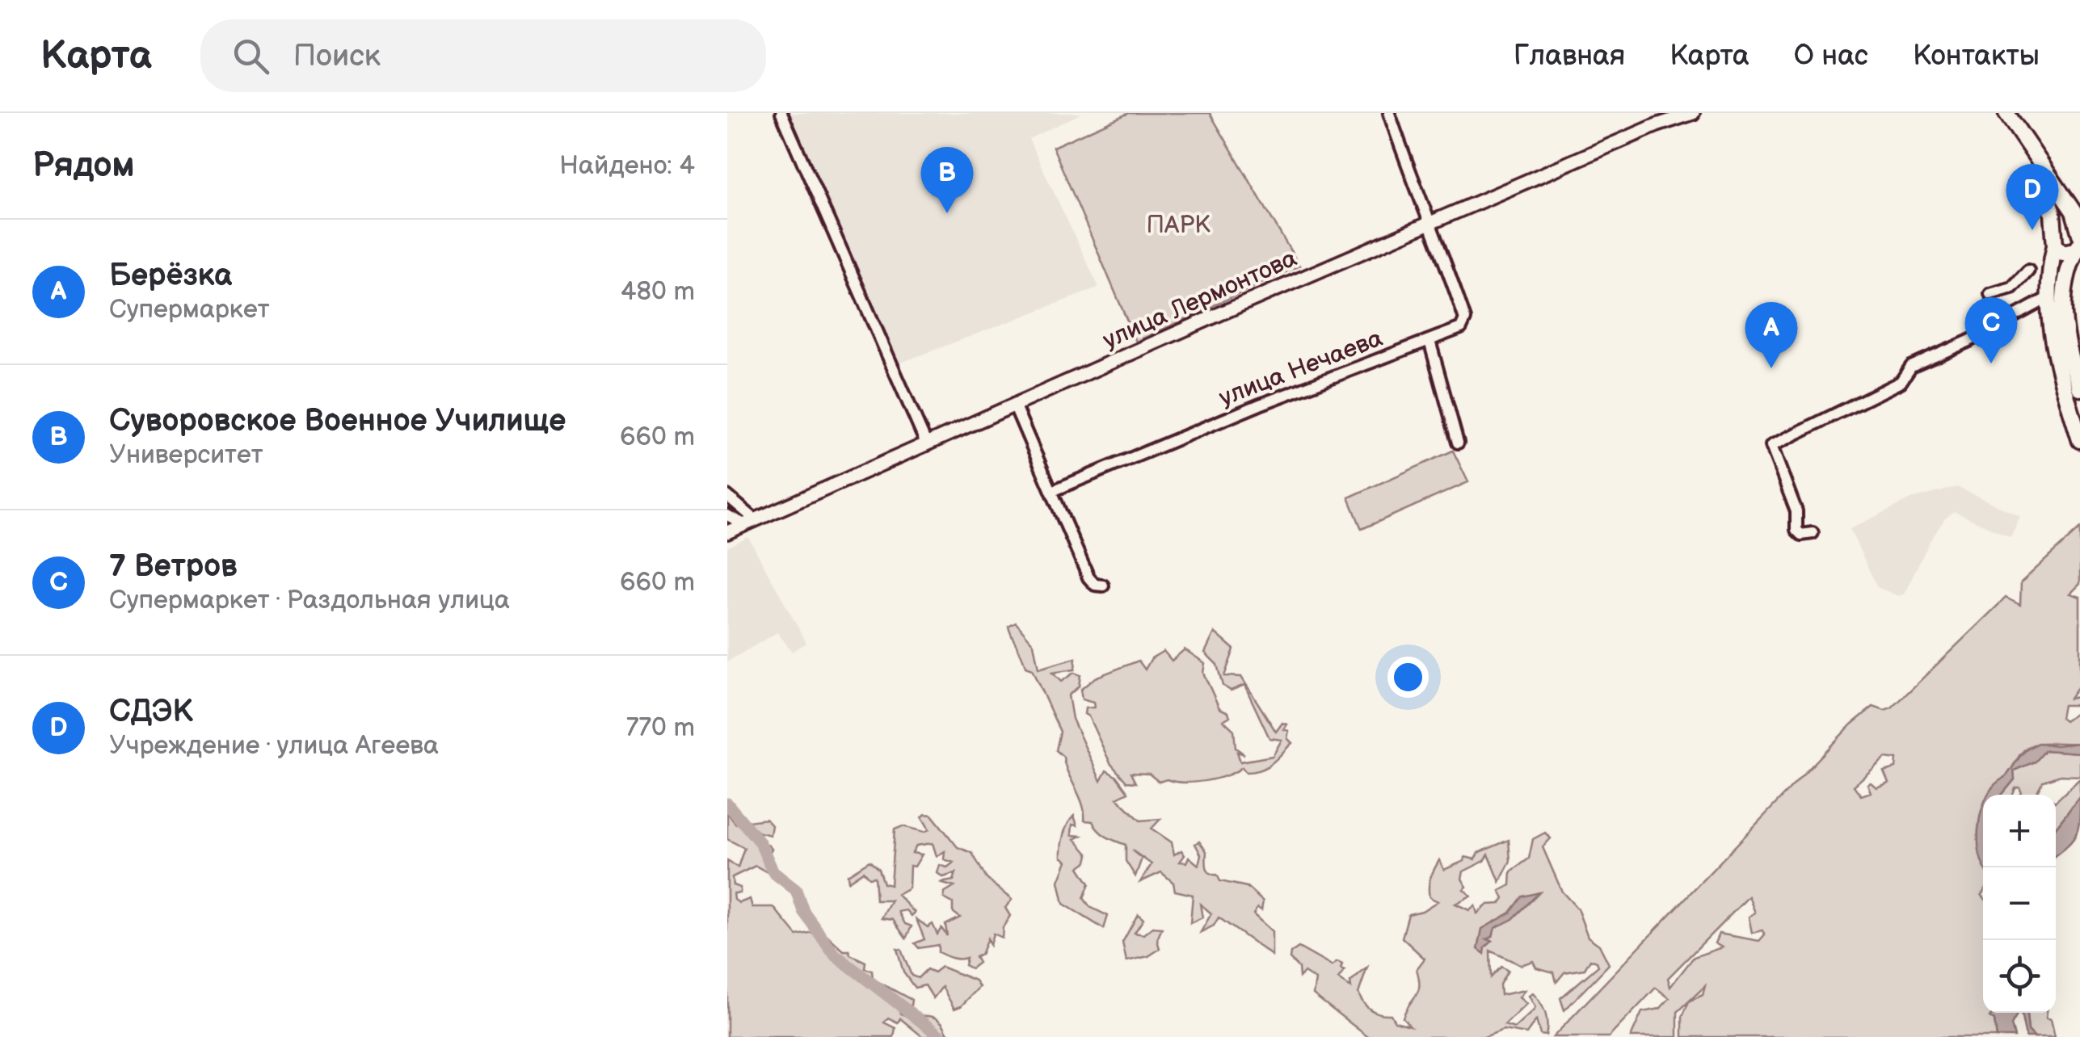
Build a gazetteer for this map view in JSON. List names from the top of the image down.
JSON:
{
  "streets": {
    "main road": ["улица Лермонтова"],
    "street": ["улица Нечаева"]
  },
  "crossings": [
    ["улица Лермонтова", "улица Нечаева"]
  ],
  "parks": ["ПАРК"],
  "page": {
    "header": "Карта",
    "search": "Поиск",
    "nav": [
      "Главная",
      "Карта",
      "О нас",
      "Контакты"
    ],
    "heading": ["Рядом", "Найдено: 4"],
    "pins": [
      "B",
      "D",
      "C",
      "A"
    ],
    "list": [
      {
        "mark": "A",
        "name": "Берёзка",
        "note": "Супермаркет",
        "value": "480 m"
      },
      {
        "mark": "B",
        "name": "Суворовское Военное Училище",
        "note": "Университет",
        "value": "660 m"
      },
      {
        "mark": "C",
        "name": "7 Ветров",
        "note": "Супермаркет · Раздольная улица",
        "value": "660 m"
      },
      {
        "mark": "D",
        "name": "СДЭК",
        "note": "Учреждение · улица Агеева",
        "value": "770 m"
      }
    ],
    "map_buttons": ["+", "−"]
  }
}
